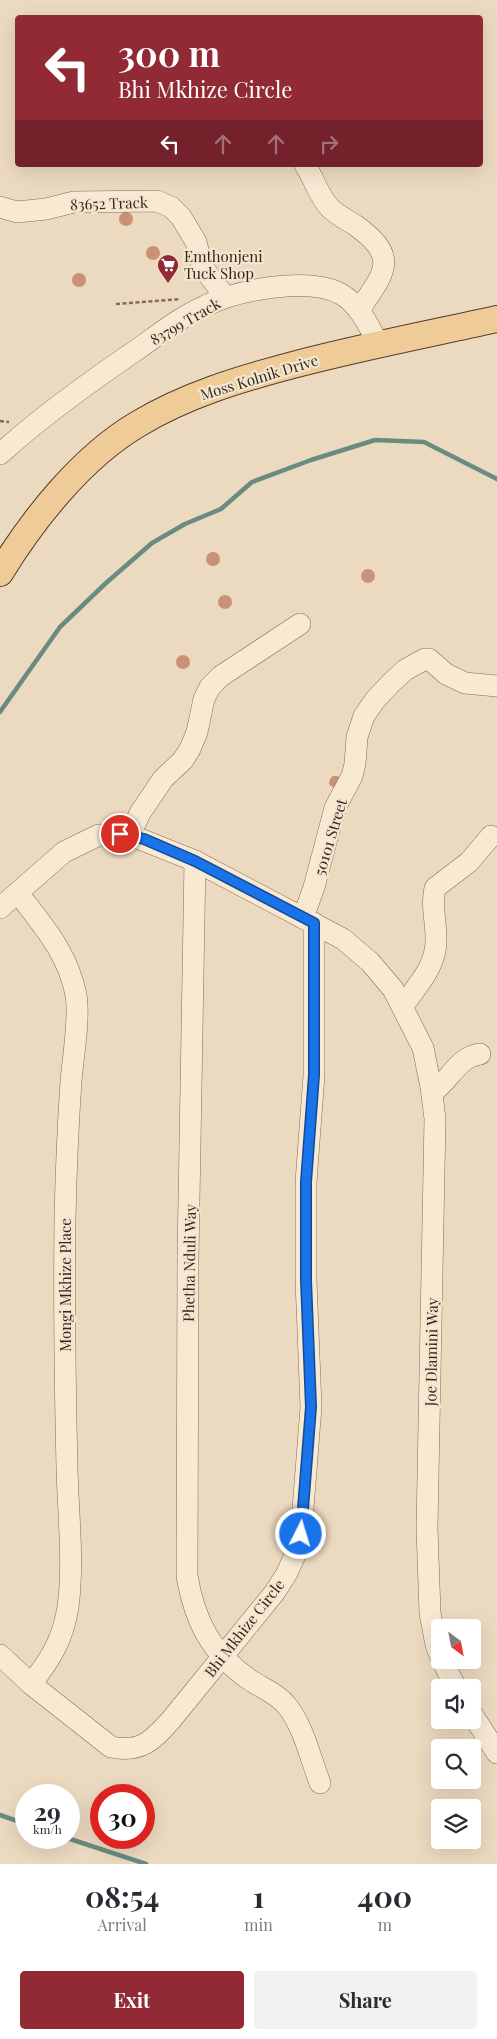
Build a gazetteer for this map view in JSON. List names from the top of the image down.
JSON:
{
  "streets": {
    "main road": ["Moss Kolnik Drive"],
    "street": [
      "83652 Track",
      "83799 Track",
      "50101 Street",
      "Phetha Nduli Way",
      "Mongi Mkhize Place",
      "Joe Dlamini Way",
      "Bhi Mkhize Circle"
    ]
  },
  "crossings": [
    ["83652 Track", "83799 Track"],
    ["83799 Track", "Moss Kolnik Drive"],
    ["50101 Street", "Bhi Mkhize Circle"],
    ["Phetha Nduli Way", "Bhi Mkhize Circle"],
    ["Mongi Mkhize Place", "Bhi Mkhize Circle"]
  ],
  "places": {
    "supermarket": ["Emthonjeni Tuck Shop"]
  },
  "north": "bottom right",
  "page": {
    "turn": ["300 m", "Bhi Mkhize Circle"],
    "speed": "29 km/h",
    "limit": "30",
    "eta": [
      "08:54",
      "Arrival",
      "1",
      "min",
      "400",
      "m"
    ],
    "buttons": ["Exit", "Share"]
  }
}
